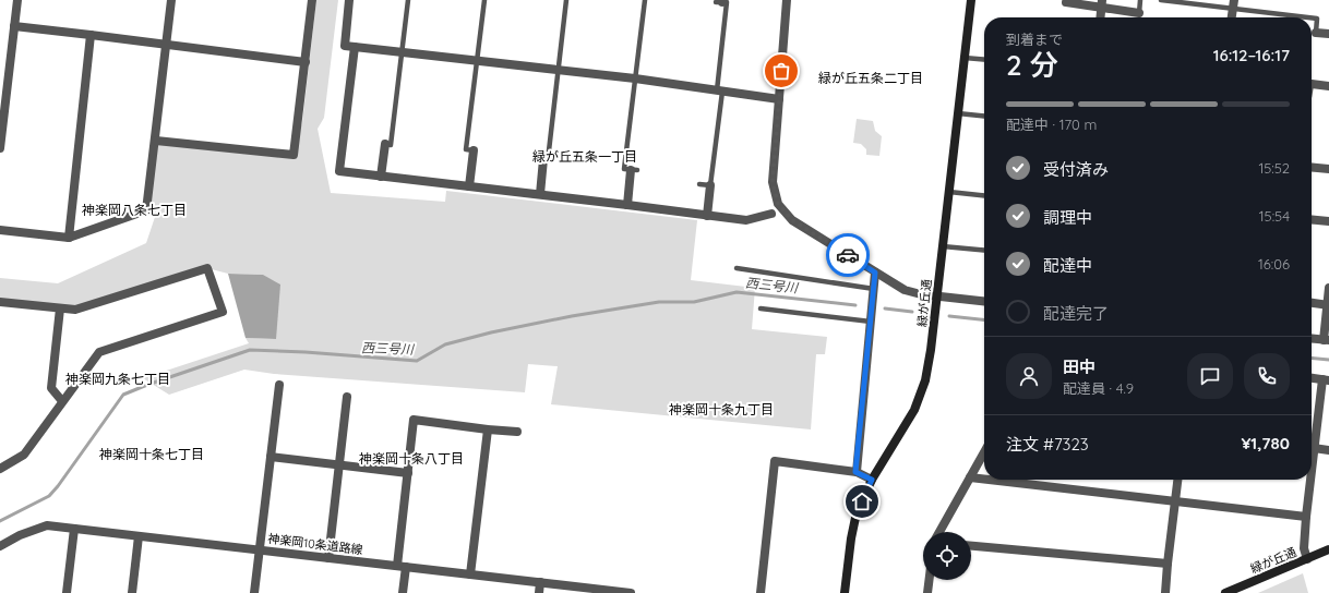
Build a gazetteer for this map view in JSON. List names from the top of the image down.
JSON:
{
  "streets": {
    "street": ["緑が丘通", "神楽岡10条道路線"]
  },
  "districts": [
    "緑が丘五条二丁目",
    "緑が丘五条一丁目",
    "神楽岡八条七丁目",
    "神楽岡九条七丁目",
    "神楽岡十条九丁目",
    "神楽岡十条七丁目",
    "神楽岡十条八丁目"
  ],
  "water": ["西三号川"],
  "page": {
    "heading": ["2 分", "到着まで", "16:12–16:17"],
    "panel": [
      "田中",
      "配達員 · 4.9",
      "注文 #7323",
      "¥1,780"
    ],
    "bar": "配達中 · 170 m",
    "list": [
      ["受付済み", "15:52"],
      ["調理中", "15:54"],
      ["配達中", "16:06"],
      "配達完了"
    ]
  }
}
